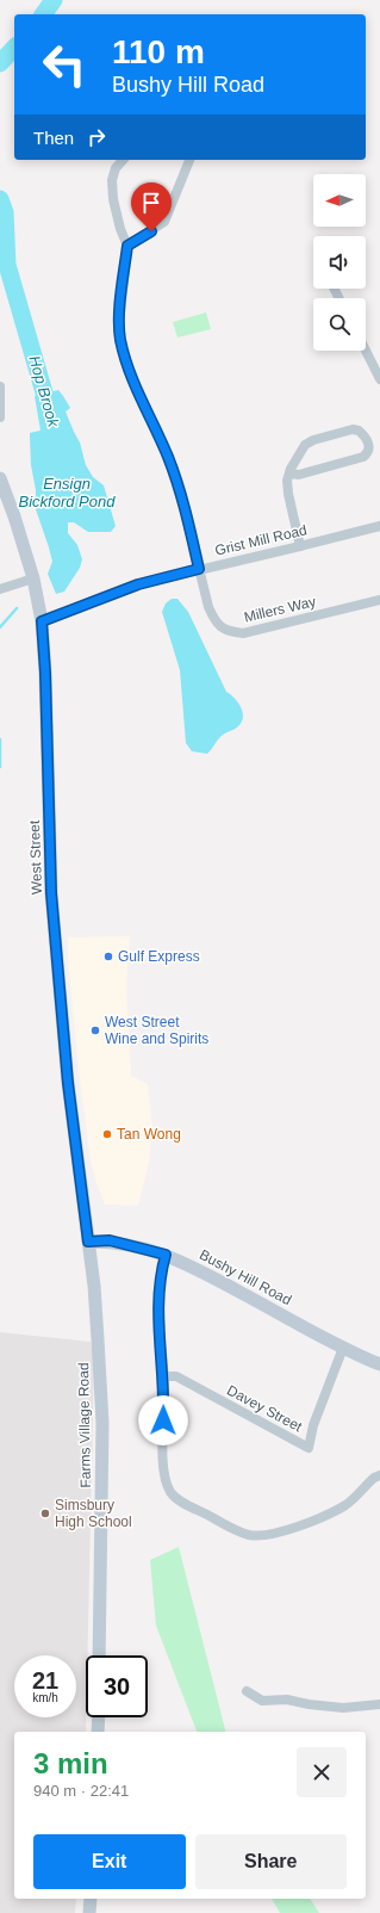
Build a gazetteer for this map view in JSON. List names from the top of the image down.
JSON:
{
  "streets": {
    "main road": ["West Street", "Bushy Hill Road", "Farms Village Road"],
    "street": ["Grist Mill Road", "Millers Way", "Davey Street"]
  },
  "crossings": [
    ["Grist Mill Road", "Millers Way"],
    ["Grist Mill Road", "West Street"],
    ["West Street", "Bushy Hill Road"],
    ["West Street", "Farms Village Road"],
    ["Bushy Hill Road", "Davey Street"],
    ["Bushy Hill Road", "Farms Village Road"]
  ],
  "water": ["Hop Brook", "Ensign Bickford Pond"],
  "places": [
    "Gulf Express",
    "West Street Wine and Spirits",
    "Tan Wong",
    "Simsbury High School"
  ],
  "north": "left",
  "page": {
    "turn": ["110 m", "Bushy Hill Road"],
    "then": "Then",
    "speed": "21 km/h",
    "limit": "30",
    "heading": ["3 min", "940 m · 22:41"],
    "buttons": ["Exit", "Share"]
  }
}
